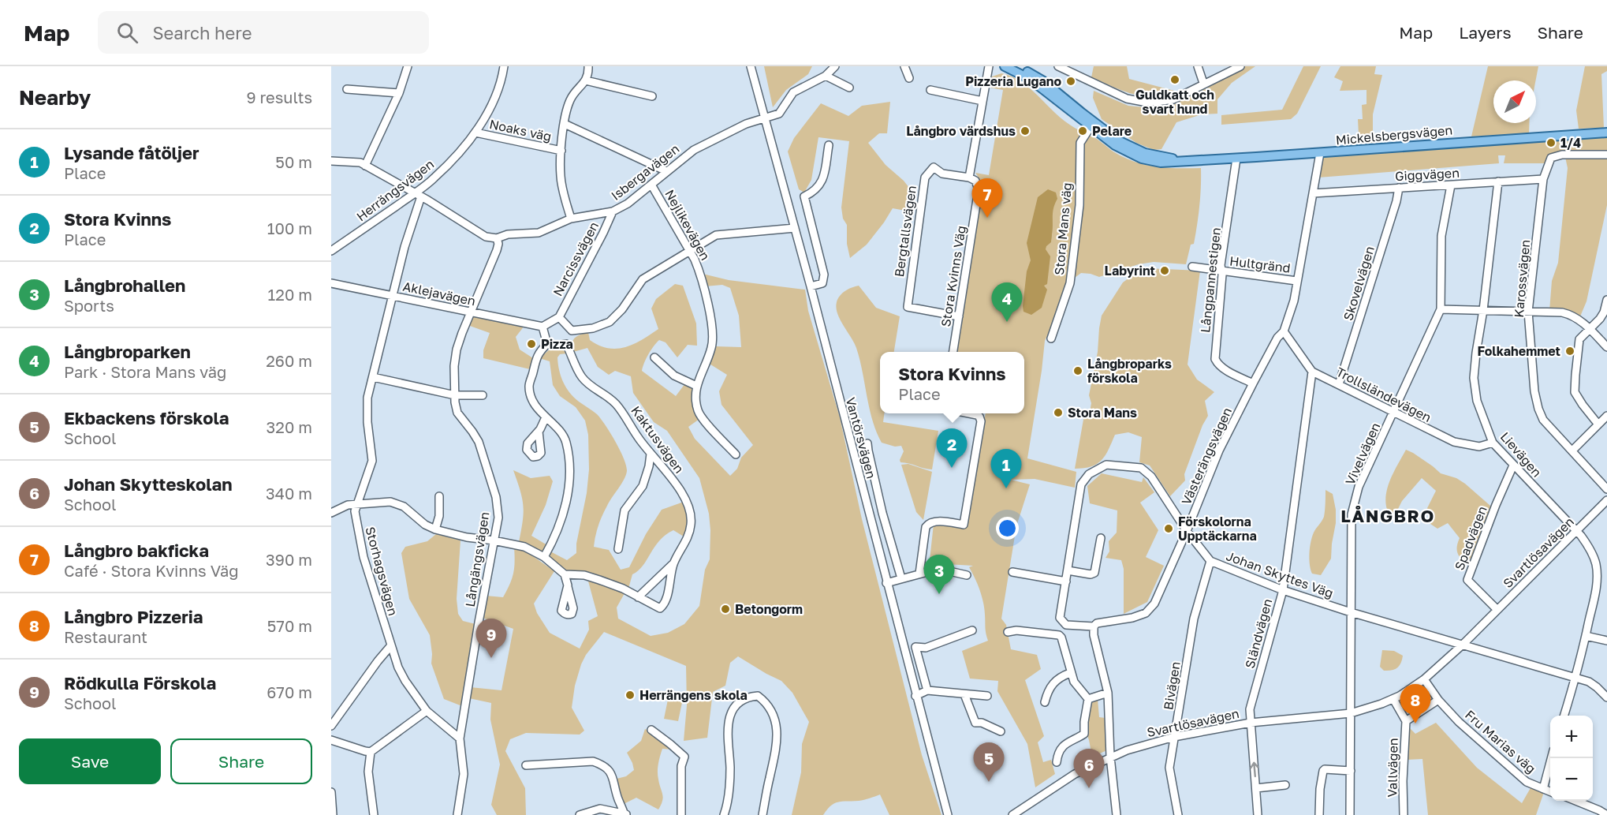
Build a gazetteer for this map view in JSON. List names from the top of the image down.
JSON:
{
  "streets": {
    "main road": ["Mickelsbergsvägen"],
    "street": [
      "Noaks väg",
      "Isbergavägen",
      "Giggvägen",
      "Herrängsvägen",
      "Nejlikevägen",
      "Stora Mans väg",
      "Bergtallsvägen",
      "Narcissvägen",
      "Hultgränd",
      "Stora Kvinns Väg",
      "Karossvägen",
      "Långpannestigen",
      "Skovelvägen",
      "Aklejavägen",
      "Trollsländevägen",
      "Vantörsvägen",
      "Kaktusvägen",
      "Vivelvägen",
      "Lievägen",
      "Västerängsvägen",
      "Spadvägen",
      "Svartlösavägen",
      "Långängsvägen",
      "Storhagsvägen",
      "Johan Skyttes Väg",
      "Sländvägen",
      "Bivägen",
      "Fru Marias väg",
      "Vallvägen"
    ]
  },
  "crossings": [
    ["Noaks väg", "Herrängsvägen"],
    ["Mickelsbergsvägen", "Stora Mans väg"],
    ["Mickelsbergsvägen", "Långpannestigen"],
    ["Mickelsbergsvägen", "Västerängsvägen"],
    ["Isbergavägen", "Nejlikevägen"],
    ["Isbergavägen", "Narcissvägen"],
    ["Isbergavägen", "Vantörsvägen"],
    ["Isbergavägen", "Långängsvägen"],
    ["Giggvägen", "Karossvägen"],
    ["Giggvägen", "Skovelvägen"],
    ["Giggvägen", "Vivelvägen"],
    ["Giggvägen", "Lievägen"],
    ["Giggvägen", "Västerängsvägen"],
    ["Herrängsvägen", "Storhagsvägen"],
    ["Bergtallsvägen", "Stora Kvinns Väg"],
    ["Narcissvägen", "Aklejavägen"],
    ["Narcissvägen", "Kaktusvägen"],
    ["Hultgränd", "Långpannestigen"],
    ["Hultgränd", "Västerängsvägen"],
    ["Långpannestigen", "Västerängsvägen"],
    ["Skovelvägen", "Trollsländevägen"],
    ["Aklejavägen", "Kaktusvägen"],
    ["Aklejavägen", "Långängsvägen"],
    ["Aklejavägen", "Storhagsvägen"],
    ["Trollsländevägen", "Vivelvägen"],
    ["Trollsländevägen", "Lievägen"],
    ["Trollsländevägen", "Västerängsvägen"],
    ["Trollsländevägen", "Sländvägen"],
    ["Vivelvägen", "Svartlösavägen"],
    ["Vivelvägen", "Johan Skyttes Väg"],
    ["Lievägen", "Spadvägen"],
    ["Lievägen", "Svartlösavägen"],
    ["Lievägen", "Johan Skyttes Väg"],
    ["Västerängsvägen", "Johan Skyttes Väg"],
    ["Spadvägen", "Svartlösavägen"],
    ["Svartlösavägen", "Johan Skyttes Väg"],
    ["Svartlösavägen", "Sländvägen"],
    ["Svartlösavägen", "Bivägen"],
    ["Långängsvägen", "Storhagsvägen"],
    ["Johan Skyttes Väg", "Sländvägen"],
    ["Johan Skyttes Väg", "Bivägen"]
  ],
  "districts": ["LÅNGBRO"],
  "places": [
    "Guldkatt och svart hund",
    "Pizzeria Lugano",
    "Långbro värdshus",
    "Pelare",
    "1/4",
    "Labyrint",
    "Pizza",
    "Folkahemmet",
    "Långbroparks förskola",
    "Stora Mans",
    "Förskolorna Upptäckarna",
    "Betongorm",
    "Herrängens skola"
  ],
  "north": "top right",
  "page": {
    "header": "Map",
    "search": "Search here",
    "nav": ["Map", "Layers", "Share"],
    "heading": ["Nearby", "9 results"],
    "list": [
      {
        "mark": "1",
        "name": "Lysande fåtöljer",
        "note": "Place",
        "value": "50 m"
      },
      {
        "mark": "2",
        "name": "Stora Kvinns",
        "note": "Place",
        "value": "100 m"
      },
      {
        "mark": "3",
        "name": "Långbrohallen",
        "note": "Sports",
        "value": "120 m"
      },
      {
        "mark": "4",
        "name": "Långbroparken",
        "note": "Park · Stora Mans väg",
        "value": "260 m"
      },
      {
        "mark": "5",
        "name": "Ekbackens förskola",
        "note": "School",
        "value": "320 m"
      },
      {
        "mark": "6",
        "name": "Johan Skytteskolan",
        "note": "School",
        "value": "340 m"
      },
      {
        "mark": "7",
        "name": "Långbro bakficka",
        "note": "Café · Stora Kvinns Väg",
        "value": "390 m"
      },
      {
        "mark": "8",
        "name": "Långbro Pizzeria",
        "note": "Restaurant",
        "value": "570 m"
      },
      {
        "mark": "9",
        "name": "Rödkulla Förskola",
        "note": "School",
        "value": "670 m"
      }
    ],
    "pins": [
      "7",
      "4",
      "2",
      "1",
      "3",
      "9",
      "8",
      "5",
      "6"
    ],
    "popup": ["Stora Kvinns", "Place"],
    "map_buttons": ["+", "−"],
    "buttons": ["Save", "Share"]
  }
}
